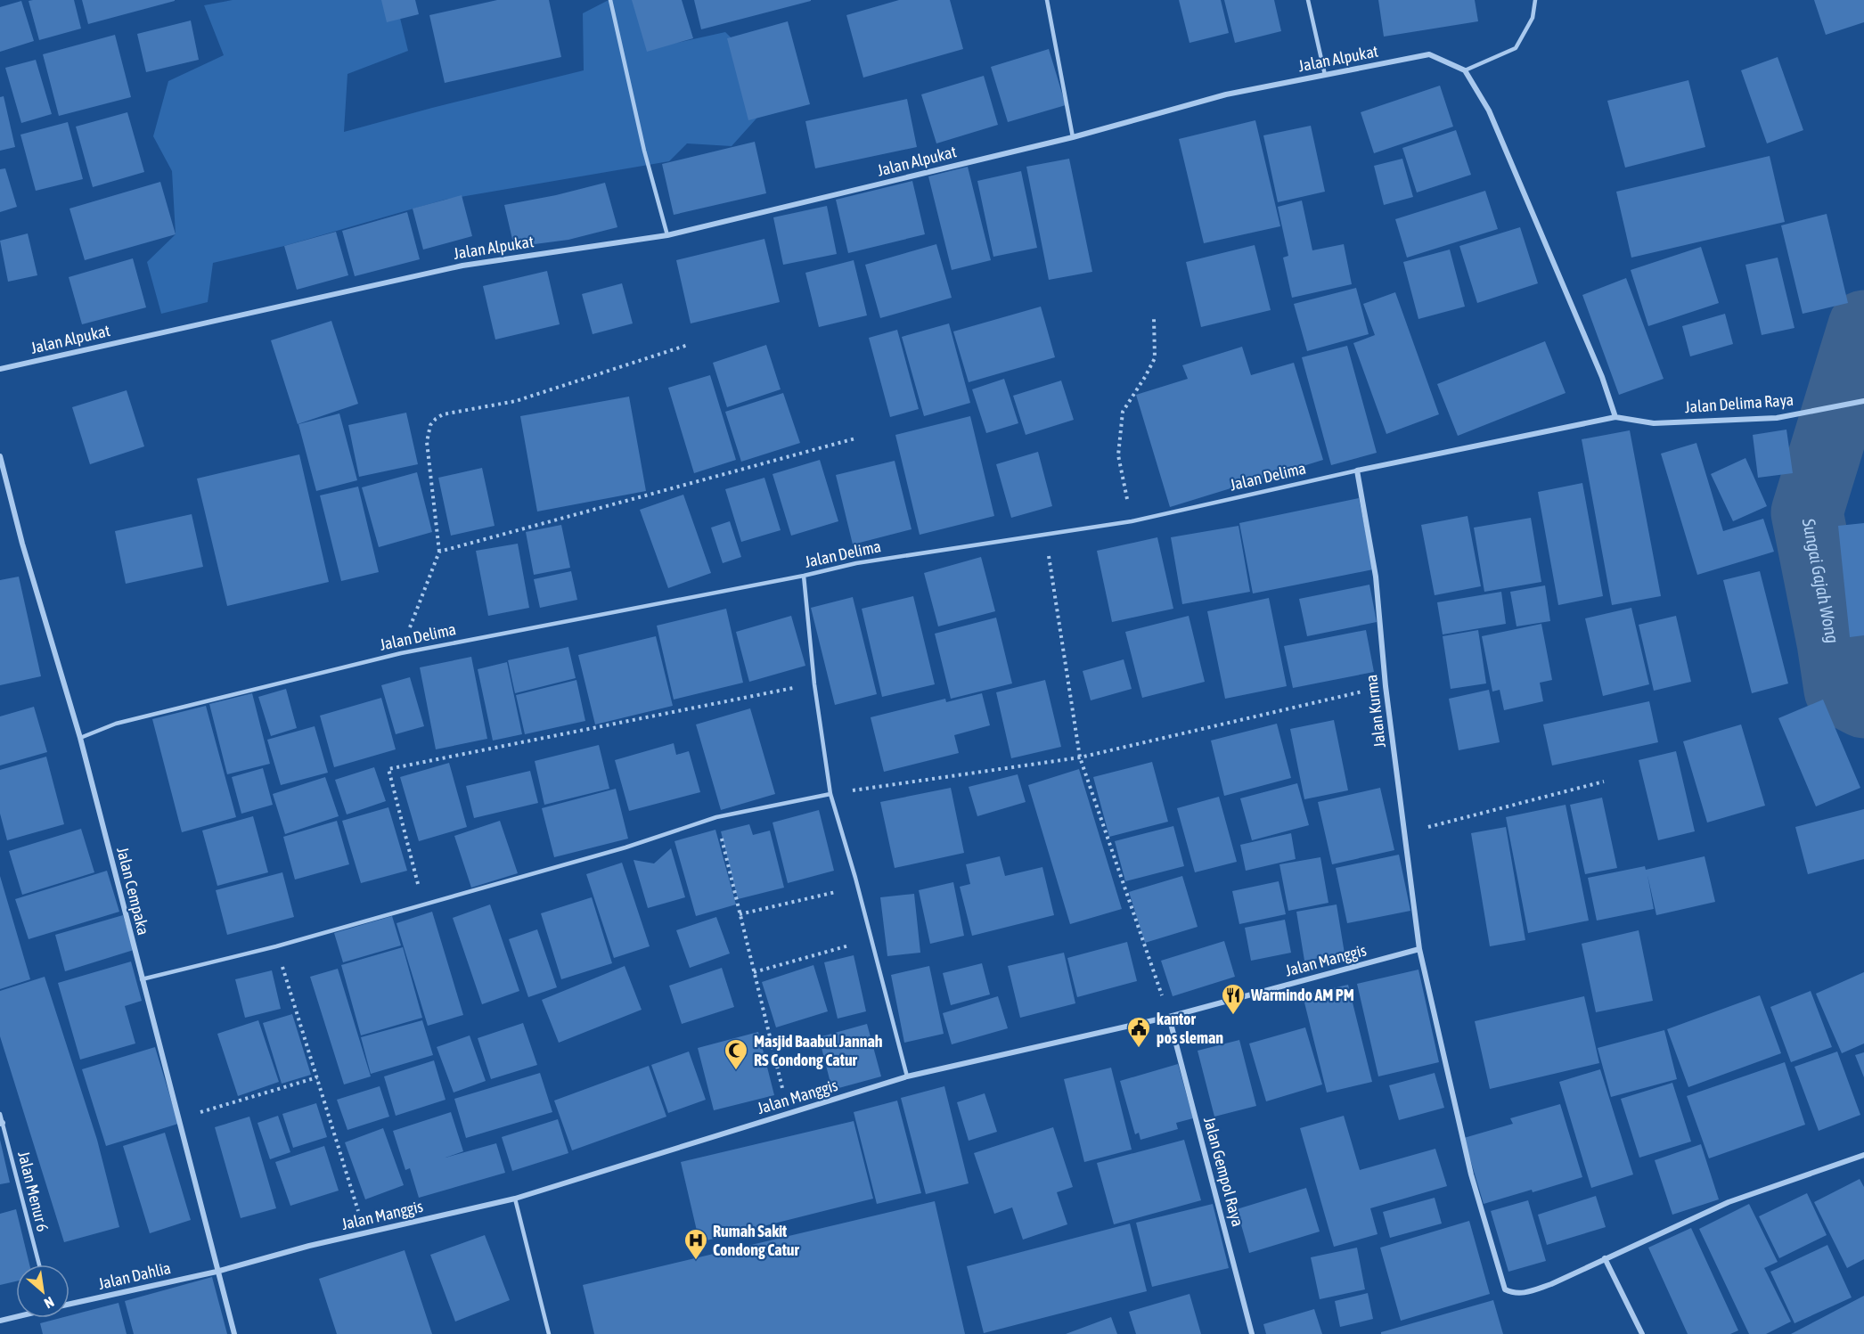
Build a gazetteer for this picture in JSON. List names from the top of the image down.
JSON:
{
  "streets": {
    "street": [
      "Jalan Alpukat",
      "Jalan Delima Raya",
      "Jalan Delima",
      "Jalan Kurma",
      "Jalan Cempaka",
      "Jalan Manggis",
      "Jalan Gempol Raya",
      "Jalan Dahlia"
    ],
    "lane": ["Jalan Menur 6"]
  },
  "crossings": [
    ["Jalan Delima Raya", "Jalan Delima"],
    ["Jalan Delima", "Jalan Kurma"],
    ["Jalan Delima", "Jalan Cempaka"],
    ["Jalan Kurma", "Jalan Manggis"],
    ["Jalan Cempaka", "Jalan Manggis"],
    ["Jalan Cempaka", "Jalan Dahlia"],
    ["Jalan Manggis", "Jalan Gempol Raya"],
    ["Jalan Manggis", "Jalan Dahlia"]
  ],
  "water": ["Sungai Gajah Wong"],
  "places": {
    "restaurant": ["Warmindo AM PM"],
    "public building": ["kantor pos sleman"],
    "mosque": ["Masjid Baabul Jannah RS Condong Catur"],
    "hospital": ["Rumah Sakit Condong Catur"]
  },
  "north": "bottom right"
}
